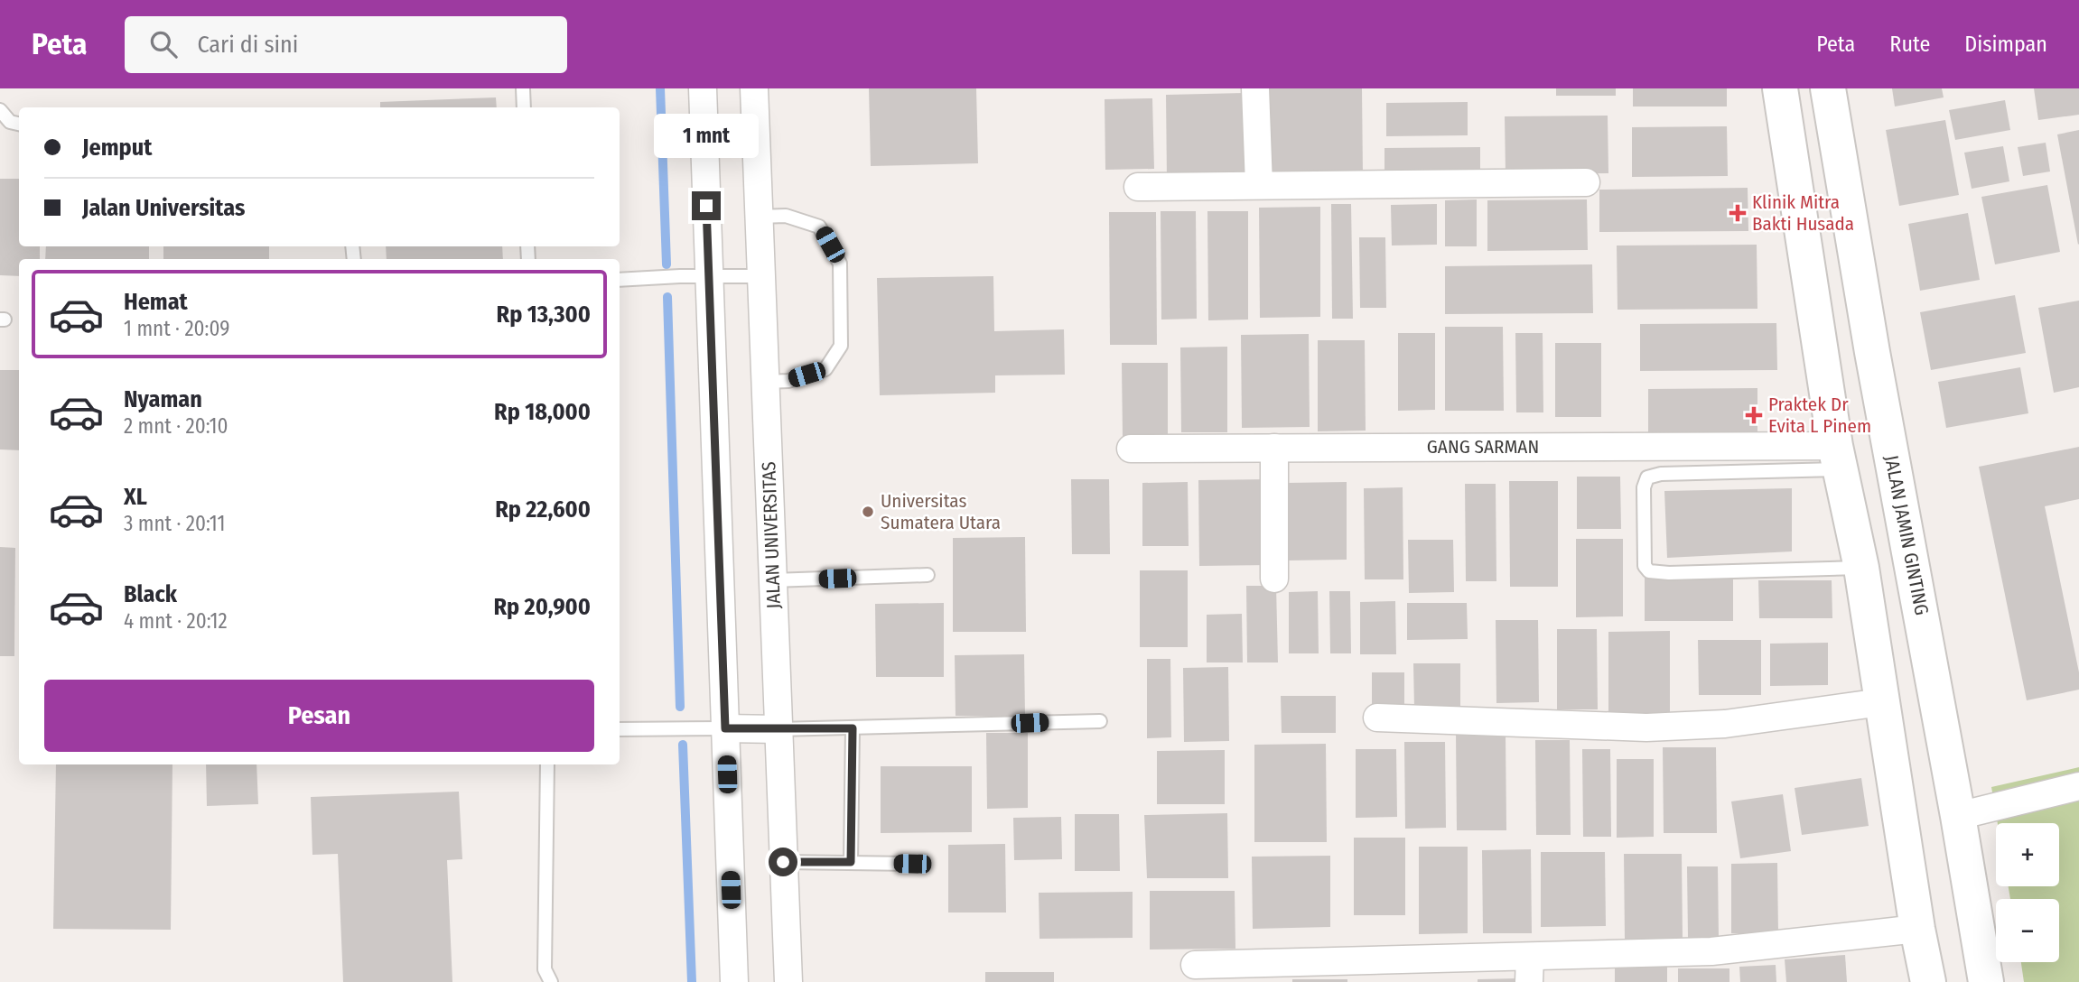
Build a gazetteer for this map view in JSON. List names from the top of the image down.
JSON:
{
  "streets": {
    "main road": ["JALAN JAMIN GINTING"],
    "street": ["GANG SARMAN", "JALAN UNIVERSITAS"]
  },
  "places": {
    "health": ["Klinik Mitra Bakti Husada", "Praktek Dr Evita L Pinem"],
    "other": ["Universitas Sumatera Utara"]
  },
  "page": {
    "header": "Peta",
    "search": "Cari di sini",
    "nav": ["Peta", "Rute", "Disimpan"],
    "banner": ["Jemput", "Jalan Universitas"],
    "bubble": "1 mnt",
    "list": [
      {
        "name": "Hemat",
        "note": "1 mnt · 20:09",
        "value": "Rp 13,300"
      },
      {
        "name": "Nyaman",
        "note": "2 mnt · 20:10",
        "value": "Rp 18,000"
      },
      {
        "name": "XL",
        "note": "3 mnt · 20:11",
        "value": "Rp 22,600"
      },
      {
        "name": "Black",
        "note": "4 mnt · 20:12",
        "value": "Rp 20,900"
      }
    ],
    "buttons": "Pesan",
    "map_buttons": ["+", "−"]
  }
}
